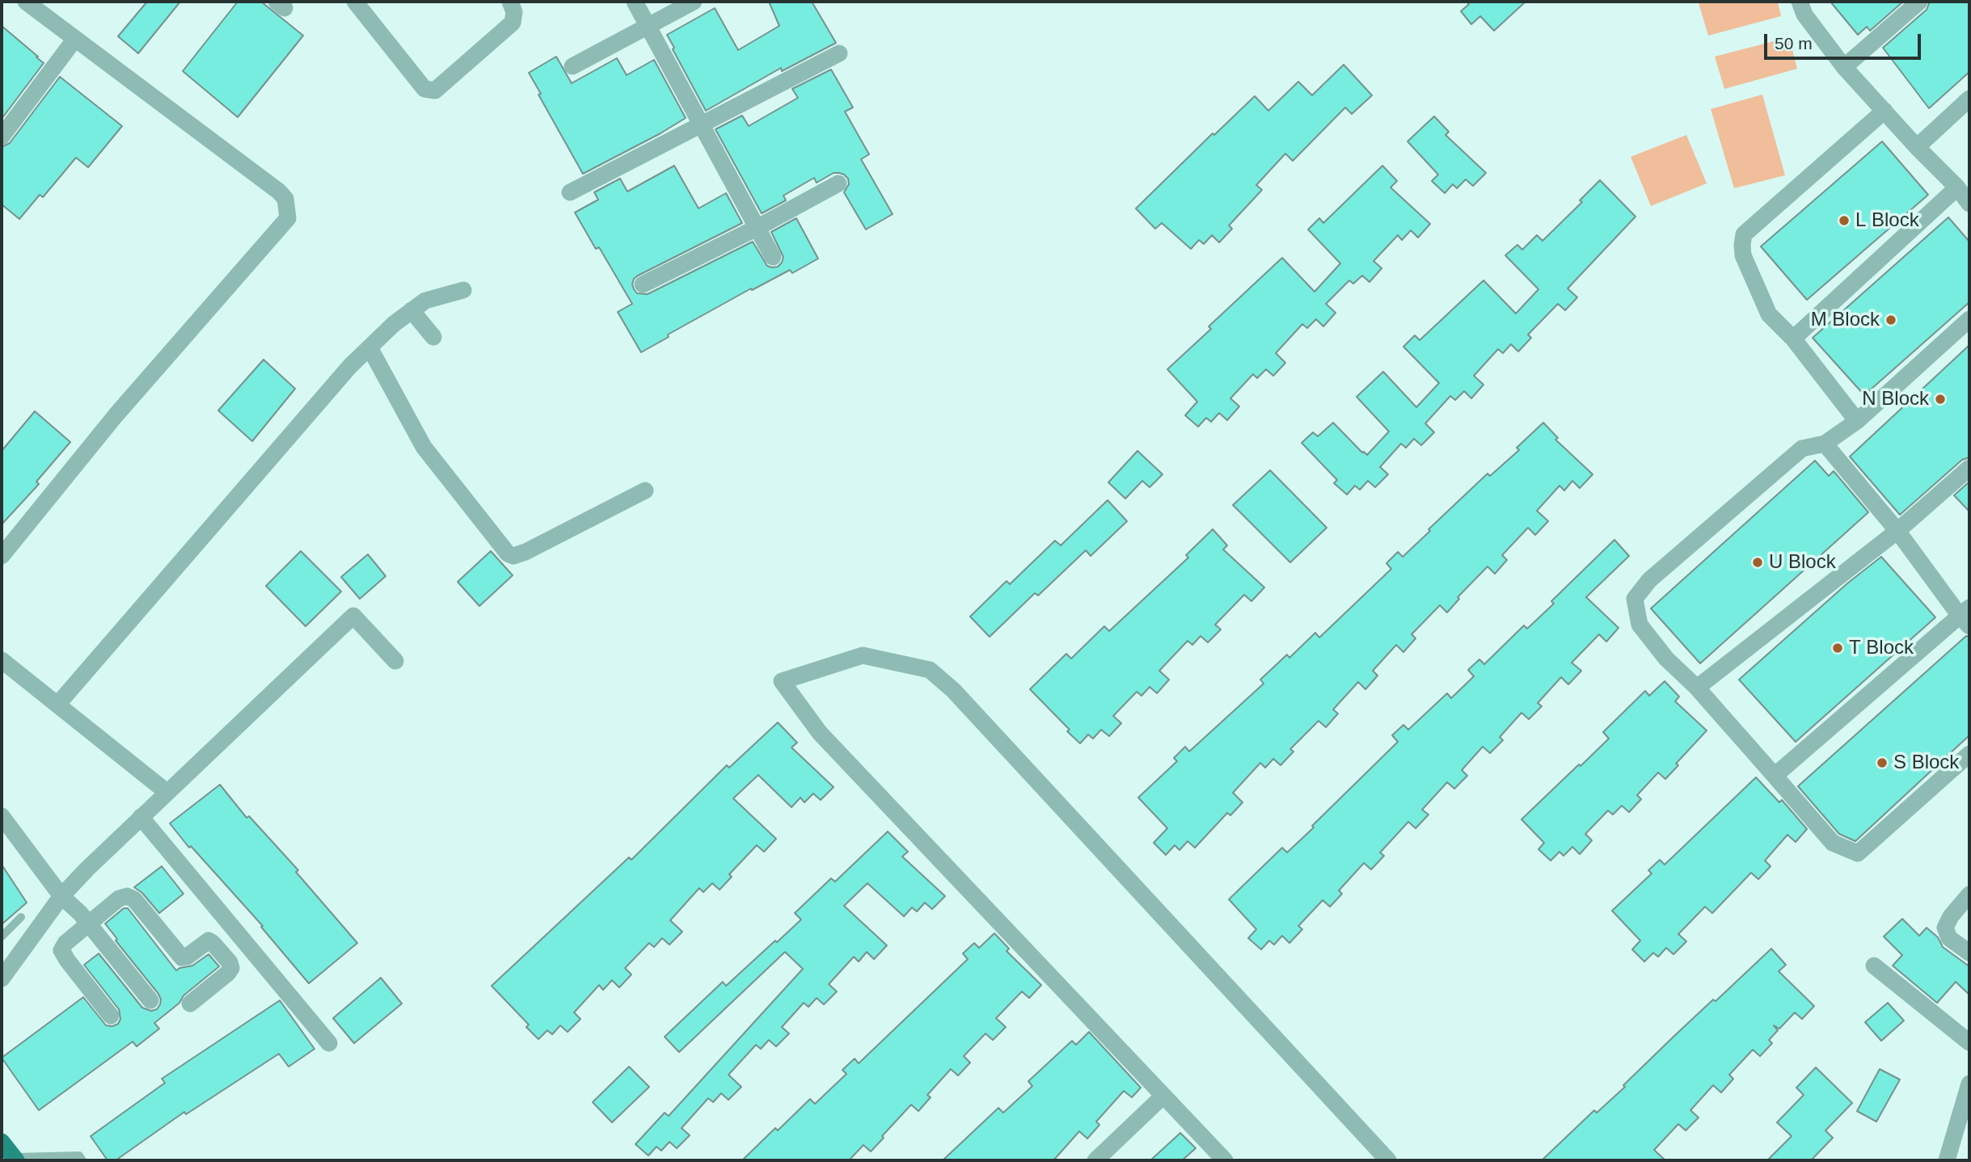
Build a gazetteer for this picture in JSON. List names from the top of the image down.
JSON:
{
  "places": [
    "L Block",
    "M Block",
    "N Block",
    "U Block",
    "T Block",
    "S Block"
  ],
  "scale_bar": "50 m"
}
